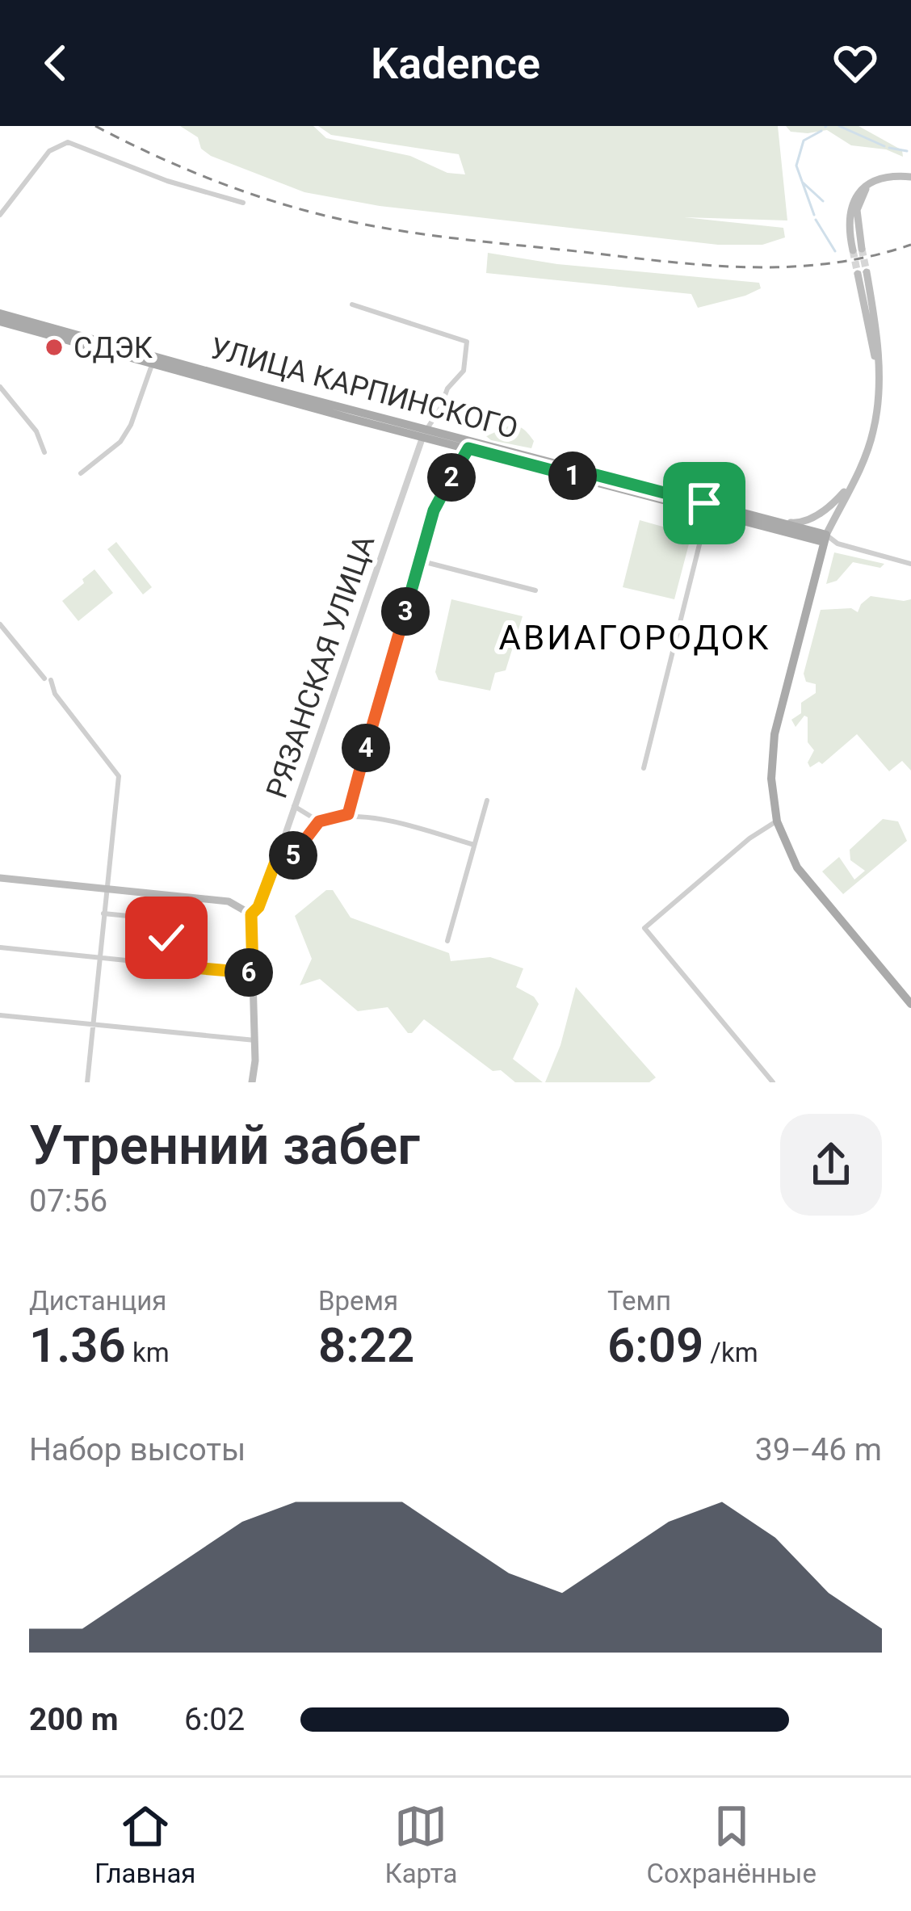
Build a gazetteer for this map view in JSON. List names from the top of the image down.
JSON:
{
  "streets": {
    "main road": ["УЛИЦА КАРПИНСКОГО", "РЯЗАНСКАЯ УЛИЦА"]
  },
  "crossings": [
    ["УЛИЦА КАРПИНСКОГО", "РЯЗАНСКАЯ УЛИЦА"]
  ],
  "districts": ["АВИАГОРОДОК"],
  "places": ["СДЭК"],
  "page": {
    "header": "Kadence",
    "pins": [
      "1",
      "2",
      "3",
      "4",
      "5",
      "6"
    ],
    "heading": ["Утренний забег", "07:56"],
    "stats": [
      ["Дистанция", "1.36 km"],
      ["Время", "8:22"],
      ["Темп", "6:09 /km"]
    ],
    "chart": ["Набор высоты", "39–46 m"],
    "list": [
      {
        "name": "200 m",
        "note": "6:02"
      }
    ],
    "tabs": ["Главная", "Карта", "Сохранённые"]
  }
}
